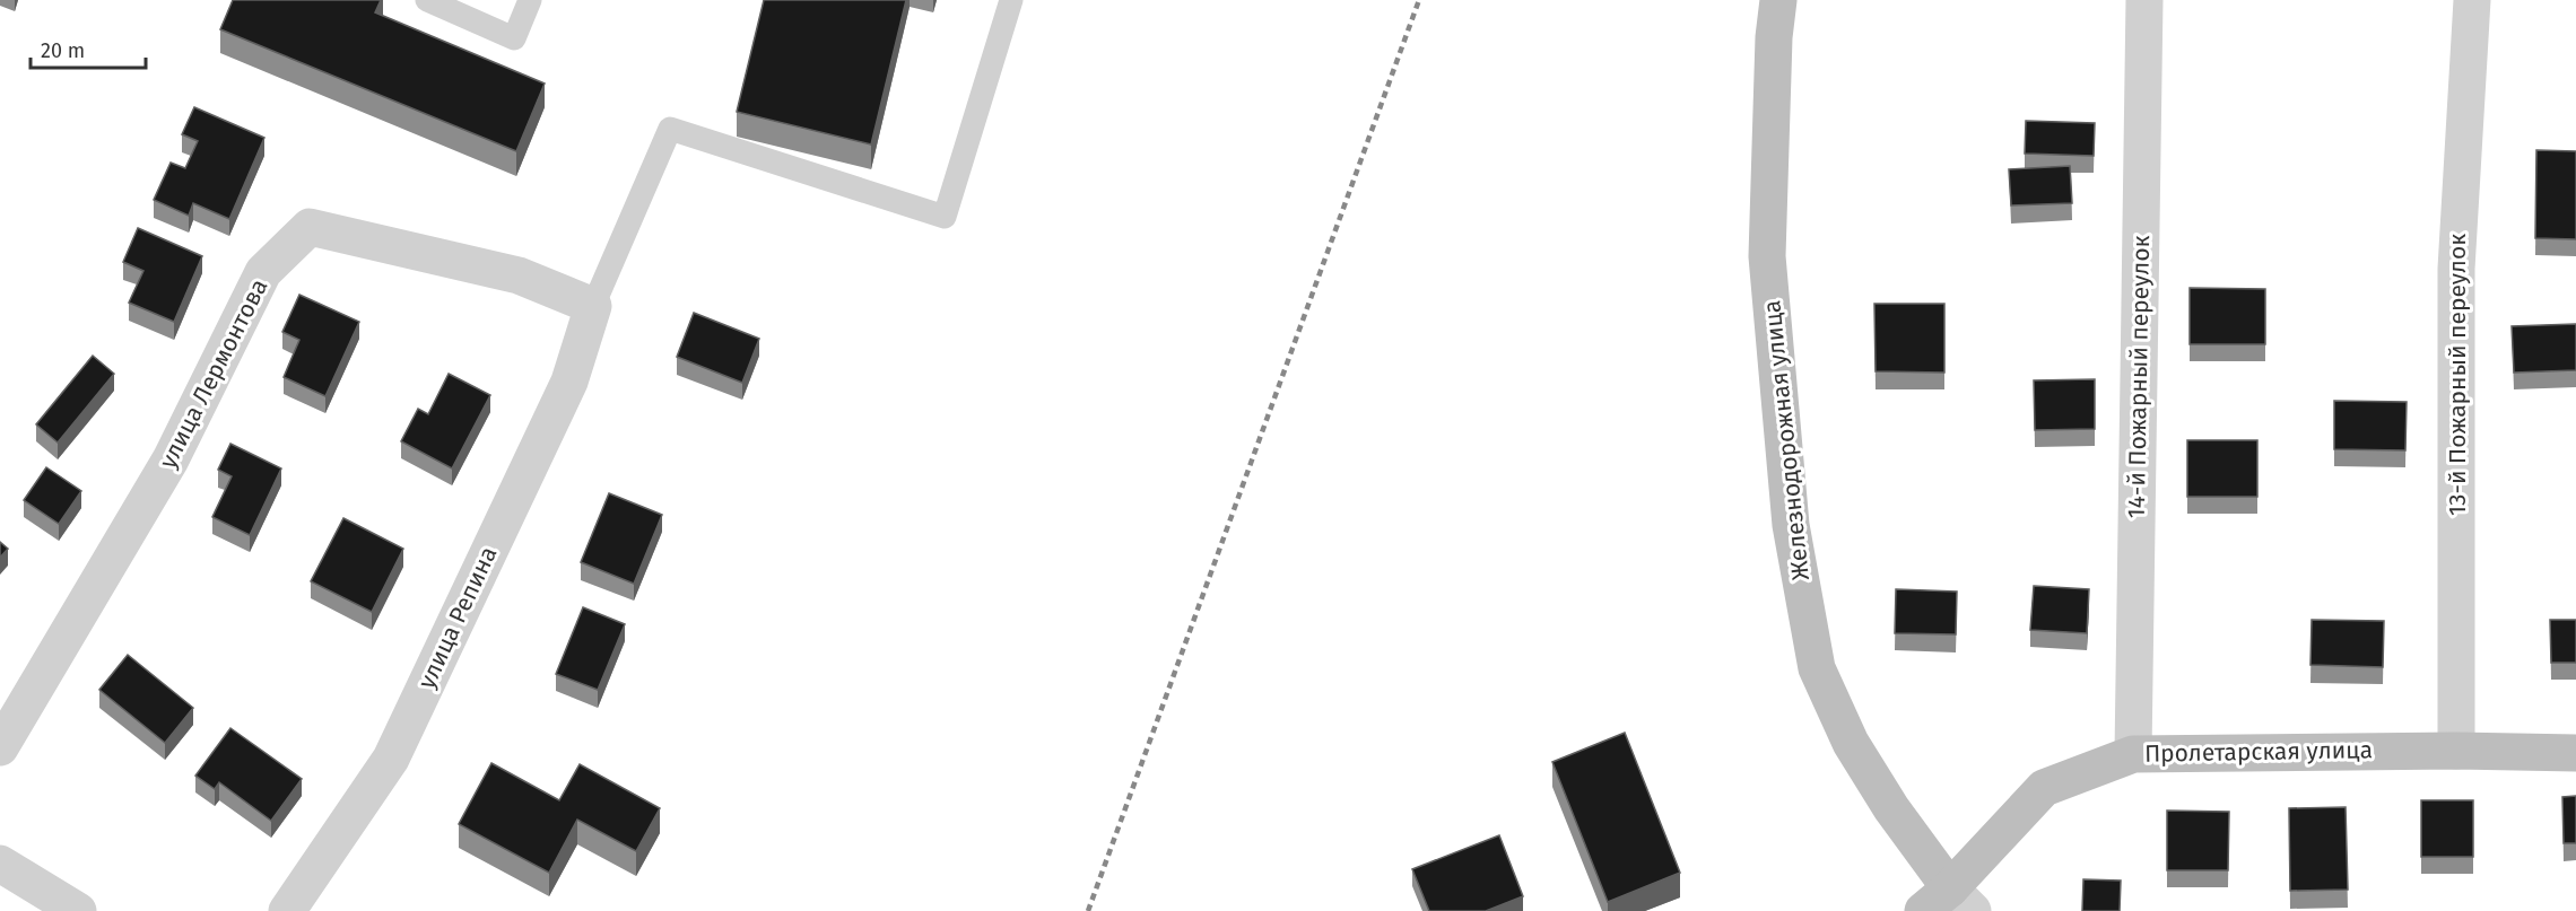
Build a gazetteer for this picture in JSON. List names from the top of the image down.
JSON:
{
  "streets": {
    "street": [
      "улица Лермонтова",
      "13-й Пожарный переулок",
      "14-й Пожарный переулок",
      "Железнодорожная улица",
      "улица Репина",
      "Пролетарская улица"
    ]
  },
  "crossings": [
    ["улица Лермонтова", "улица Репина"],
    ["13-й Пожарный переулок", "Пролетарская улица"],
    ["14-й Пожарный переулок", "Пролетарская улица"],
    ["Железнодорожная улица", "Пролетарская улица"]
  ],
  "scale_bar": "20 m"
}
